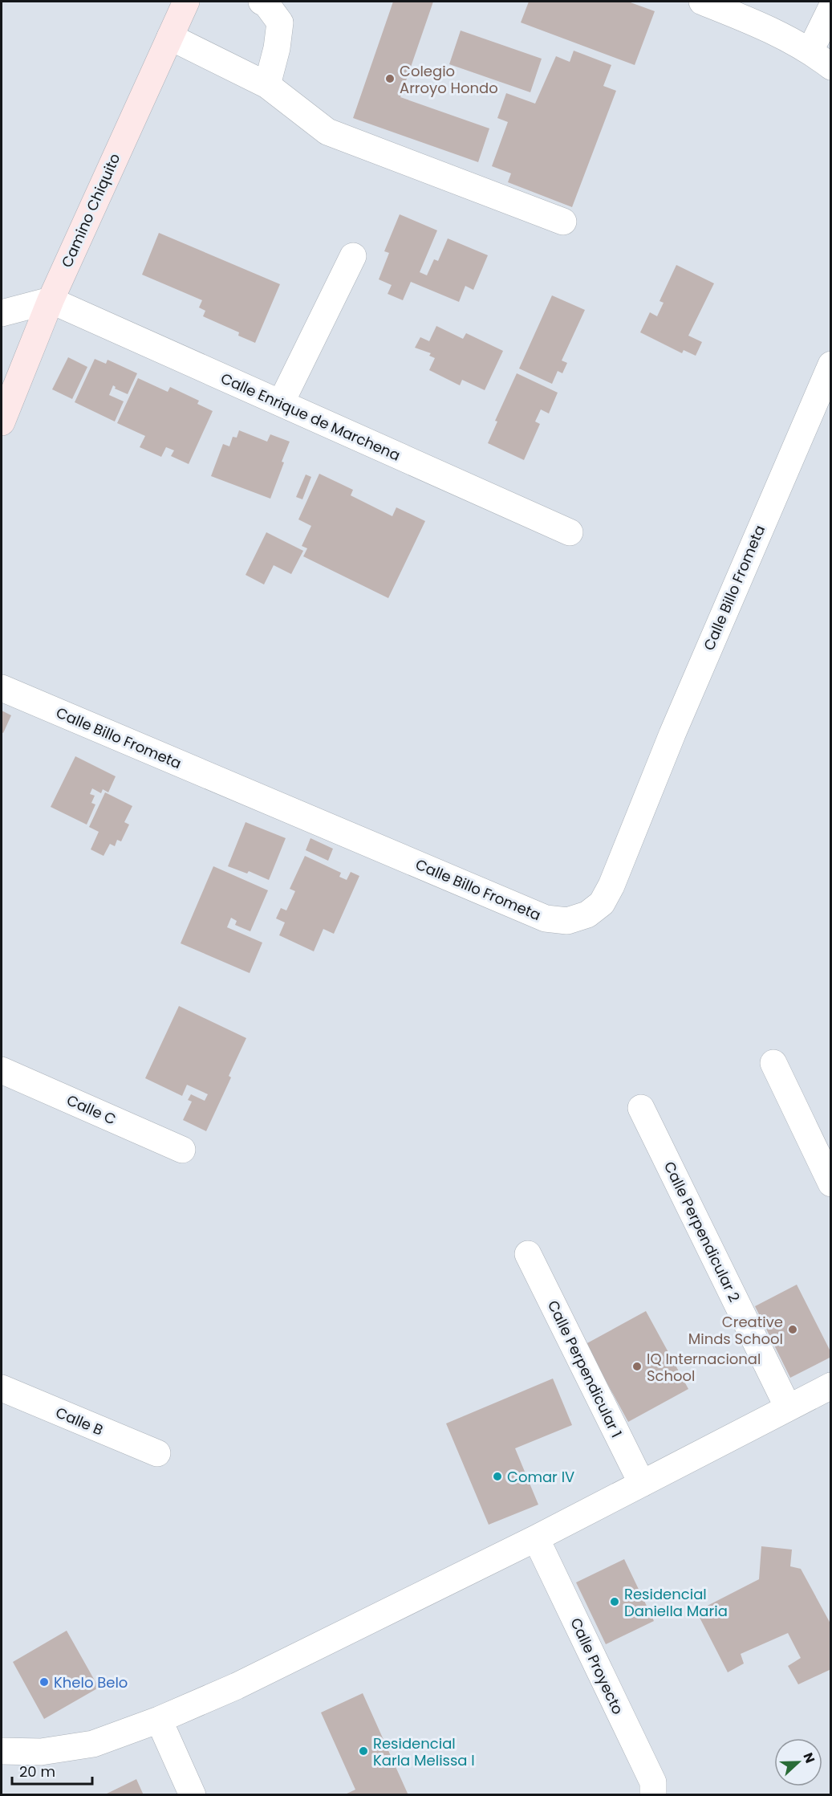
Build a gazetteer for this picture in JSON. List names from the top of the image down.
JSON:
{
  "streets": {
    "main road": ["Camino Chiquito"],
    "street": [
      "Calle Enrique de Marchena",
      "Calle Billo Frometa",
      "Calle C",
      "Calle Perpendicular 2",
      "Calle Perpendicular 1",
      "Calle B",
      "Calle Proyecto"
    ]
  },
  "crossings": [
    ["Camino Chiquito", "Calle Enrique de Marchena"]
  ],
  "places": [
    "Colegio Arroyo Hondo",
    "Creative Minds School",
    "IQ Internacional School",
    "Comar IV",
    "Residencial Daniella Maria",
    "Khelo Belo",
    "Residencial Karla Melissa I"
  ],
  "scale_bar": "20 m",
  "north": "right"
}
